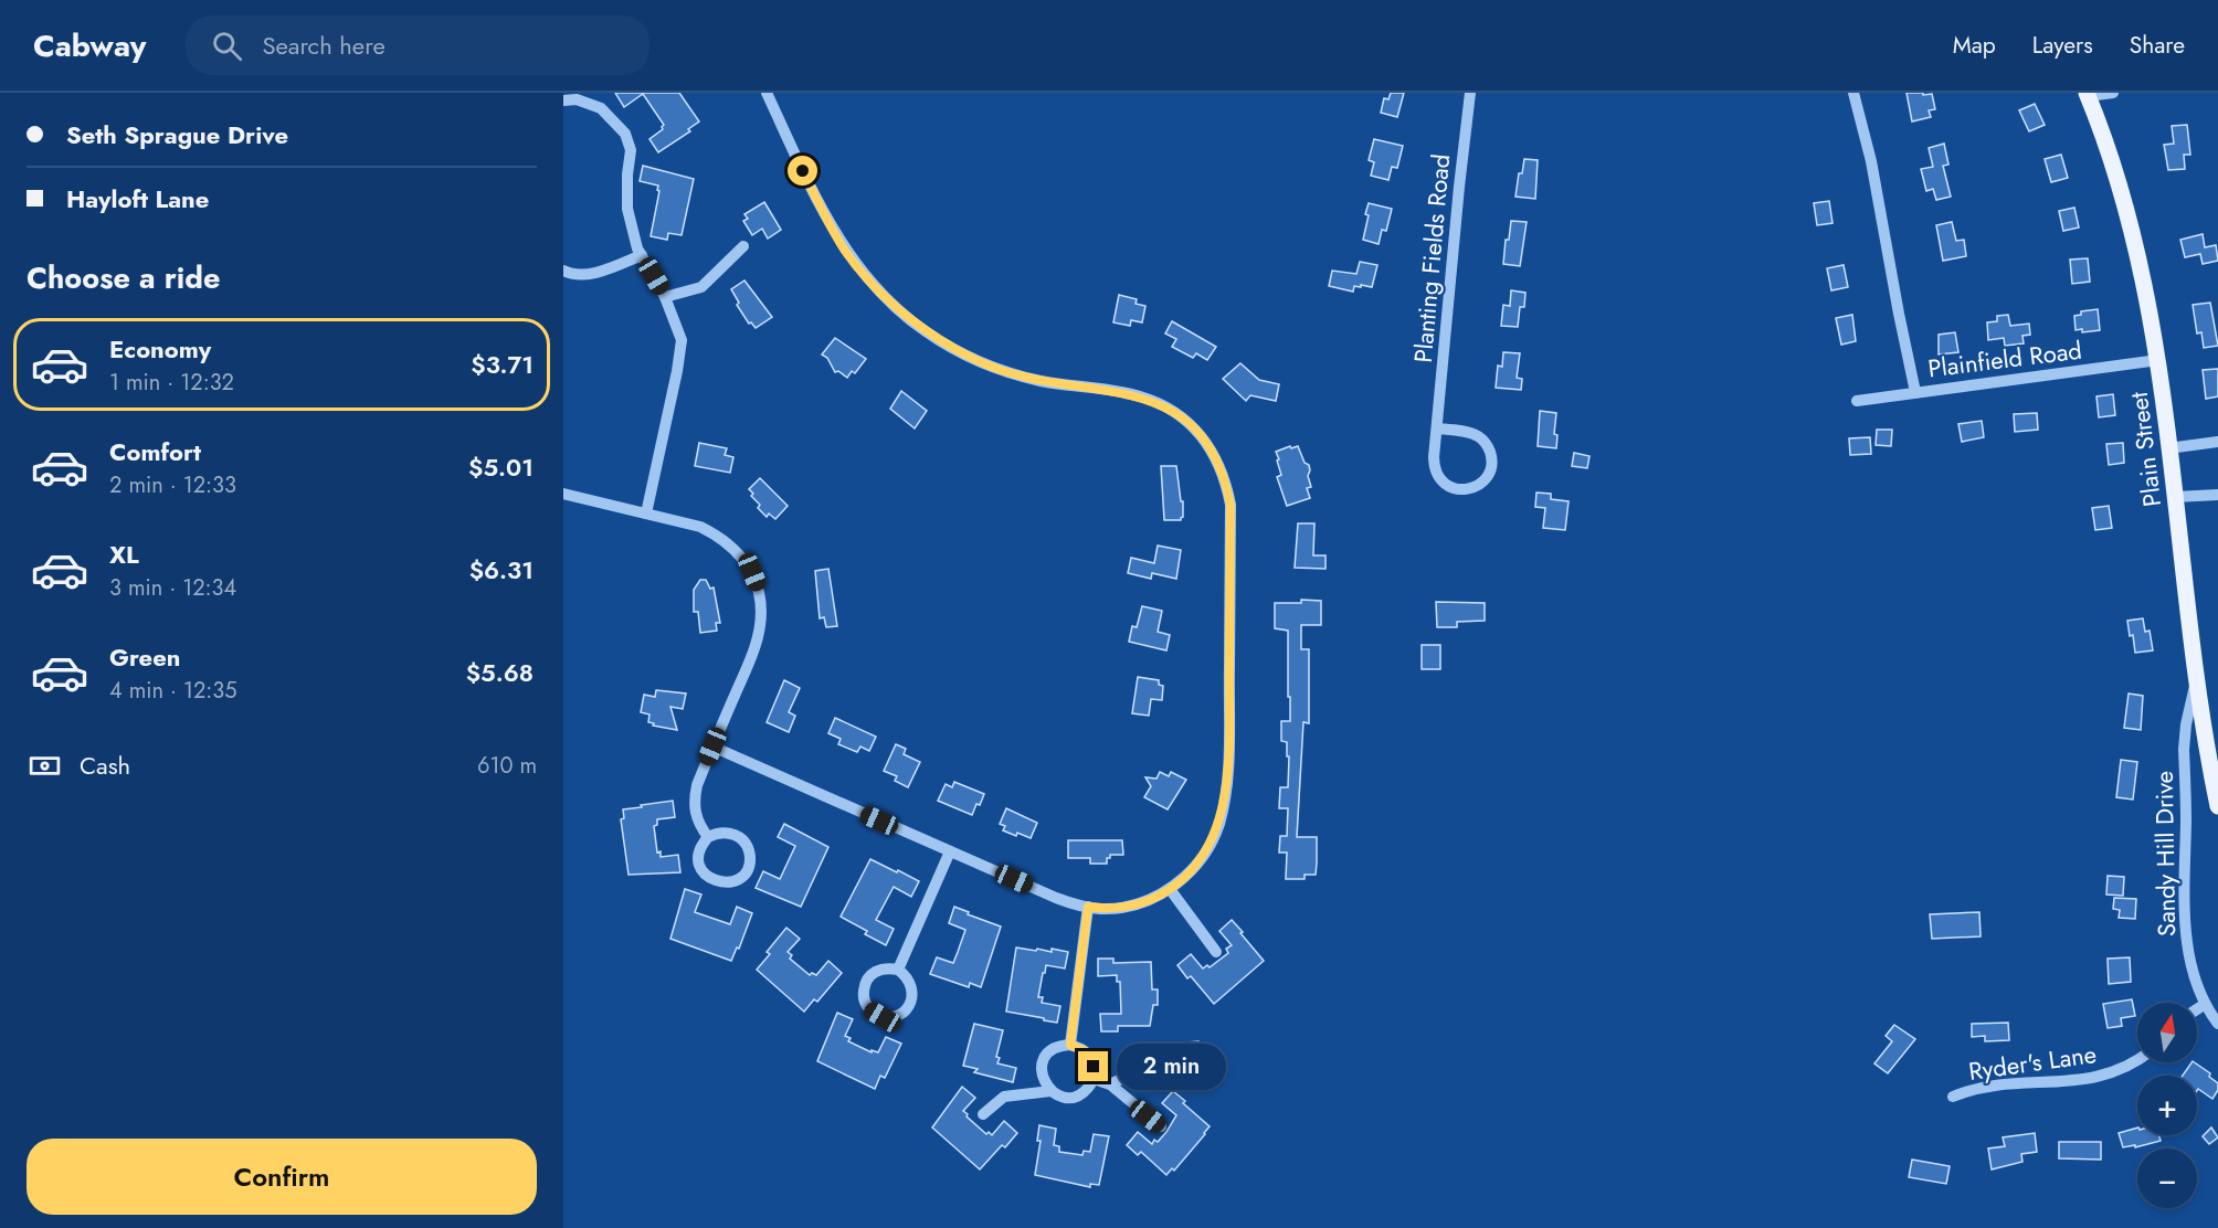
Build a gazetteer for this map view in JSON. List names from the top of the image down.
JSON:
{
  "streets": {
    "main road": ["Plain Street"],
    "street": [
      "Planting Fields Road",
      "Plainfield Road",
      "Sandy Hill Drive",
      "Ryder's Lane"
    ]
  },
  "crossings": [
    ["Plainfield Road", "Plain Street"],
    ["Plain Street", "Sandy Hill Drive"]
  ],
  "north": "top",
  "page": {
    "header": "Cabway",
    "search": "Search here",
    "nav": ["Map", "Layers", "Share"],
    "banner": ["Seth Sprague Drive", "Hayloft Lane"],
    "heading": "Choose a ride",
    "list": [
      {
        "name": "Economy",
        "note": "1 min · 12:32",
        "value": "$3.71"
      },
      {
        "name": "Comfort",
        "note": "2 min · 12:33",
        "value": "$5.01"
      },
      {
        "name": "XL",
        "note": "3 min · 12:34",
        "value": "$6.31"
      },
      {
        "name": "Green",
        "note": "4 min · 12:35",
        "value": "$5.68"
      }
    ],
    "pay": ["Cash", "610 m"],
    "map_buttons": ["+", "−"],
    "bubble": "2 min",
    "buttons": "Confirm"
  }
}
